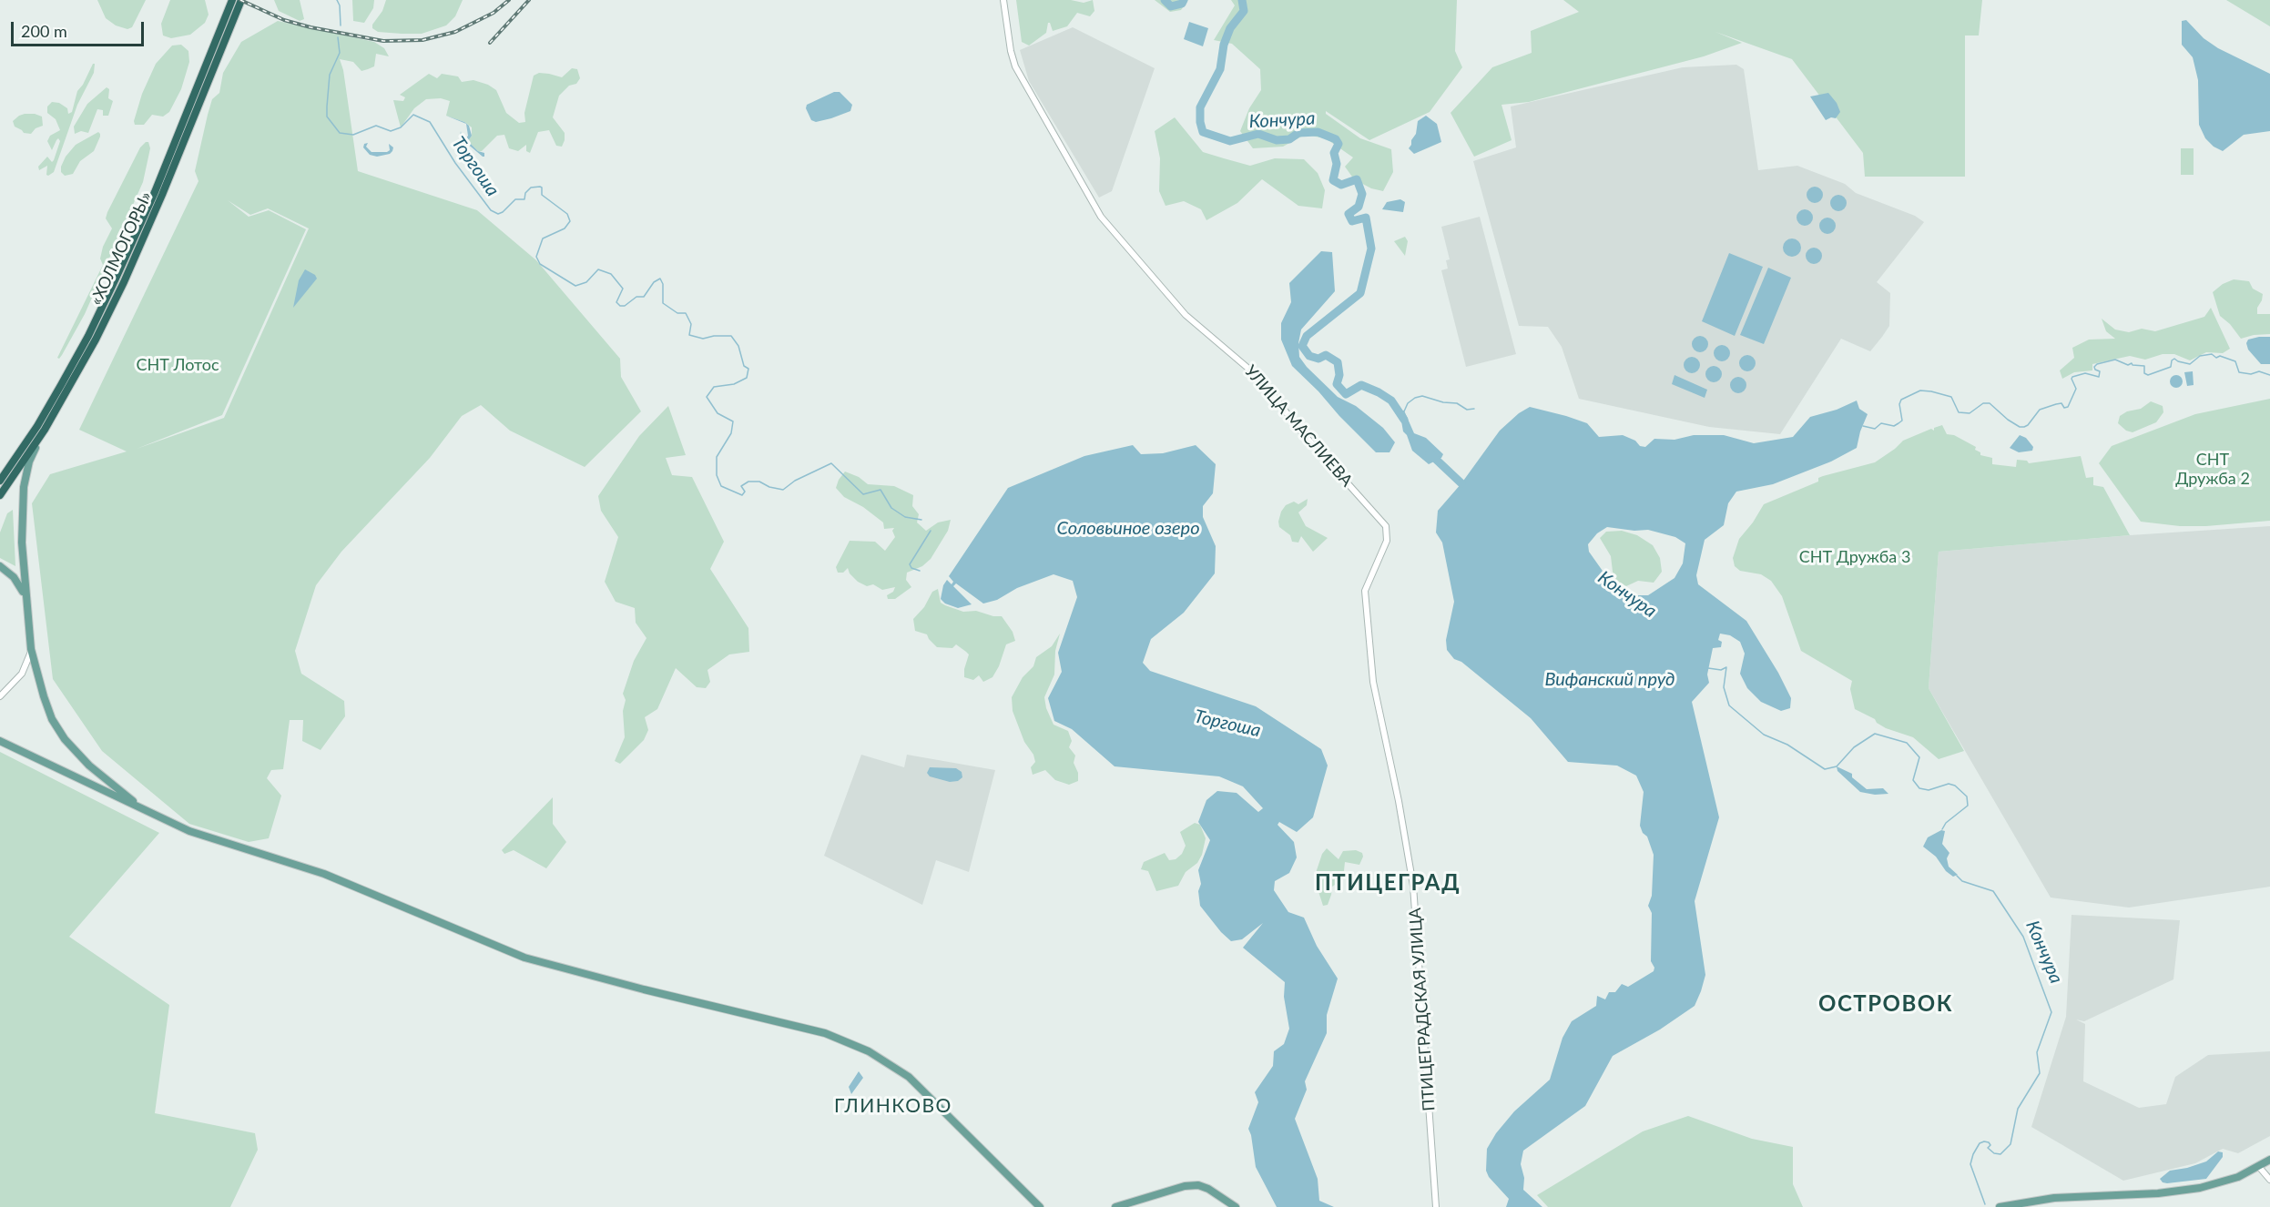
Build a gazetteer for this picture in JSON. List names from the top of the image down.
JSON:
{
  "streets": {
    "highway": ["«ХОЛМОГОРЫ»"],
    "street": ["УЛИЦА МАСЛИЕВА", "ПТИЦЕГРАДСКАЯ УЛИЦА"]
  },
  "crossings": [
    ["УЛИЦА МАСЛИЕВА", "ПТИЦЕГРАДСКАЯ УЛИЦА"]
  ],
  "districts": ["ПТИЦЕГРАД", "ОСТРОВОК", "ГЛИНКОВО"],
  "water": [
    "Кончура",
    "Торгоша",
    "Соловьиное озеро",
    "Вифанский пруд"
  ],
  "parks": ["СНТ Лотос", "СНТ Дружба 2", "СНТ Дружба 3"],
  "scale_bar": "200 m"
}
